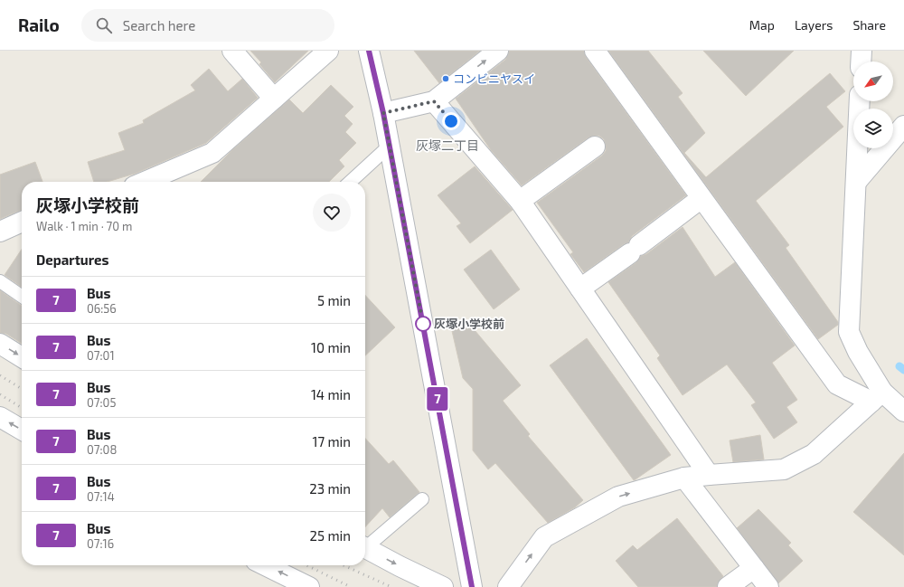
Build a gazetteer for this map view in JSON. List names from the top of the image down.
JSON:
{
  "districts": ["灰塚二丁目"],
  "places": ["コンビニヤスイ", "灰塚小学校前"],
  "lines": ["bus line 7"],
  "north": "bottom left",
  "page": {
    "header": "Railo",
    "search": "Search here",
    "nav": ["Map", "Layers", "Share"],
    "on_map": "7",
    "heading": [
      ["灰塚小学校前", "Walk · 1 min · 70 m"],
      "Departures"
    ],
    "list": [
      {
        "mark": "7",
        "name": "Bus",
        "note": "06:56",
        "value": "5 min"
      },
      {
        "mark": "7",
        "name": "Bus",
        "note": "07:01",
        "value": "10 min"
      },
      {
        "mark": "7",
        "name": "Bus",
        "note": "07:05",
        "value": "14 min"
      },
      {
        "mark": "7",
        "name": "Bus",
        "note": "07:08",
        "value": "17 min"
      },
      {
        "mark": "7",
        "name": "Bus",
        "note": "07:14",
        "value": "23 min"
      },
      {
        "mark": "7",
        "name": "Bus",
        "note": "07:16",
        "value": "25 min"
      }
    ]
  }
}
